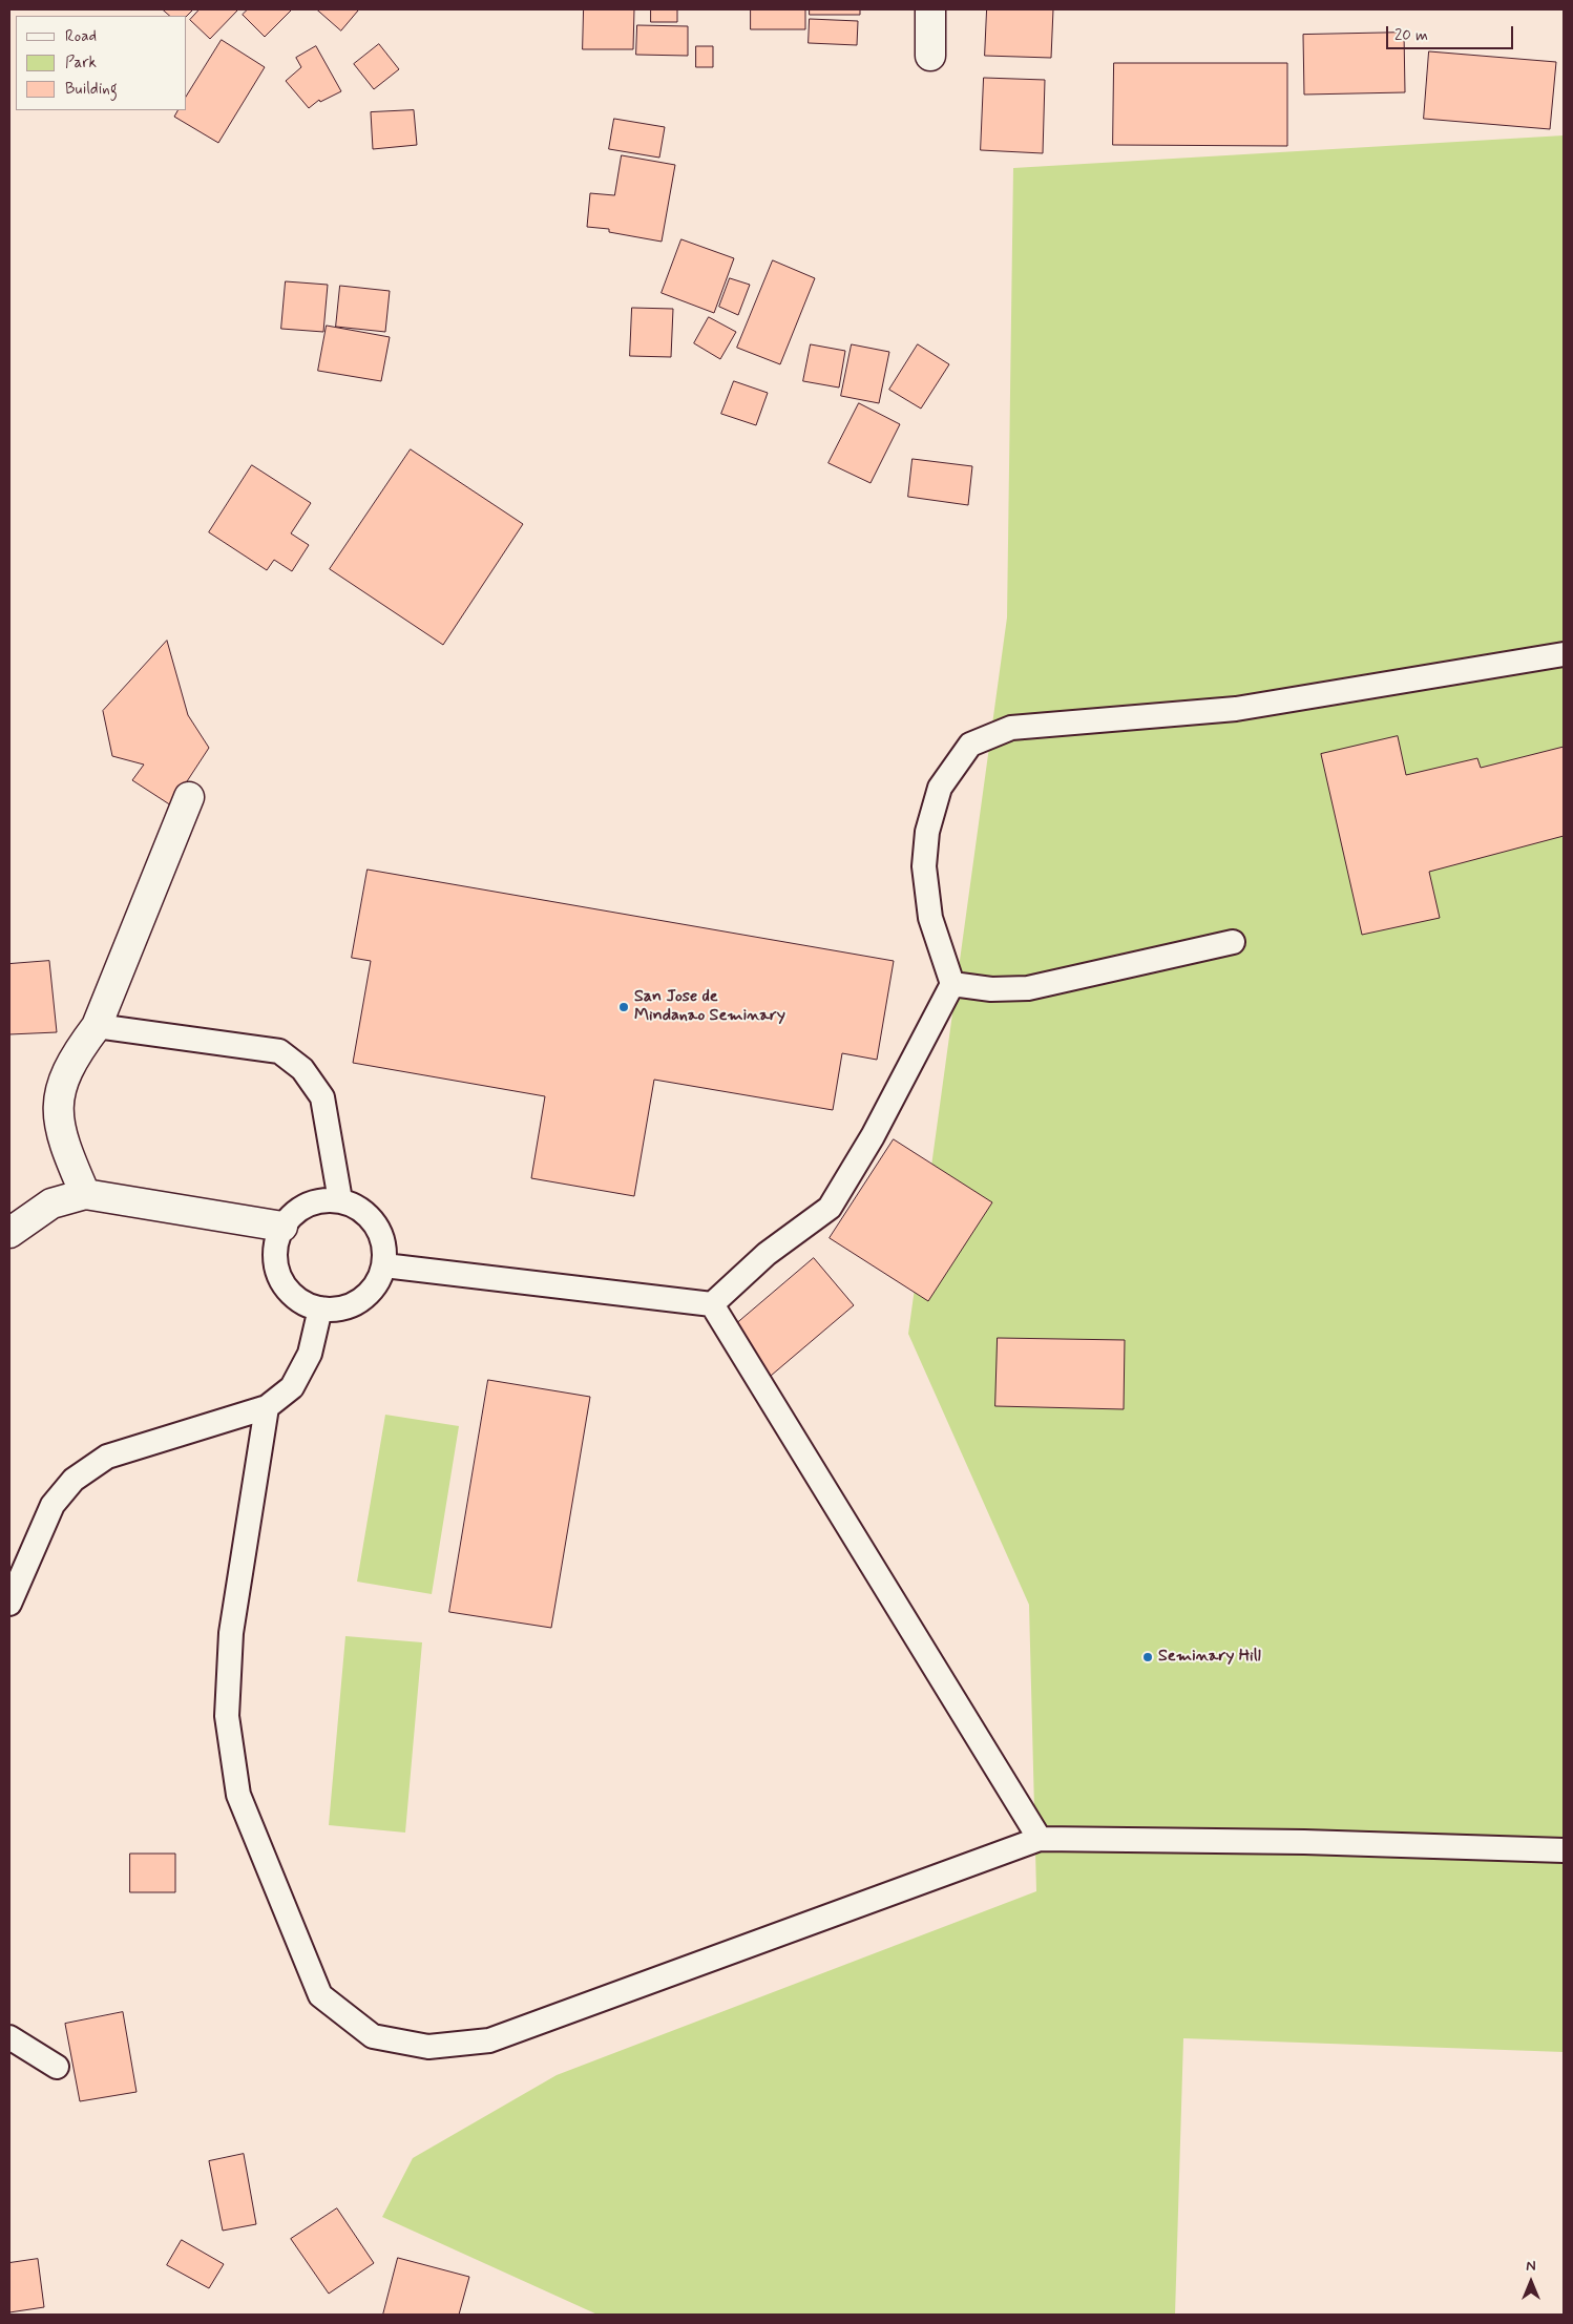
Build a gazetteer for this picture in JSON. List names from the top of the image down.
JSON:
{
  "places": ["San Jose de Mindanao Seminary", "Seminary Hill"],
  "legend": ["Road", "Park", "Building"],
  "scale_bar": "20 m",
  "north": "top"
}
